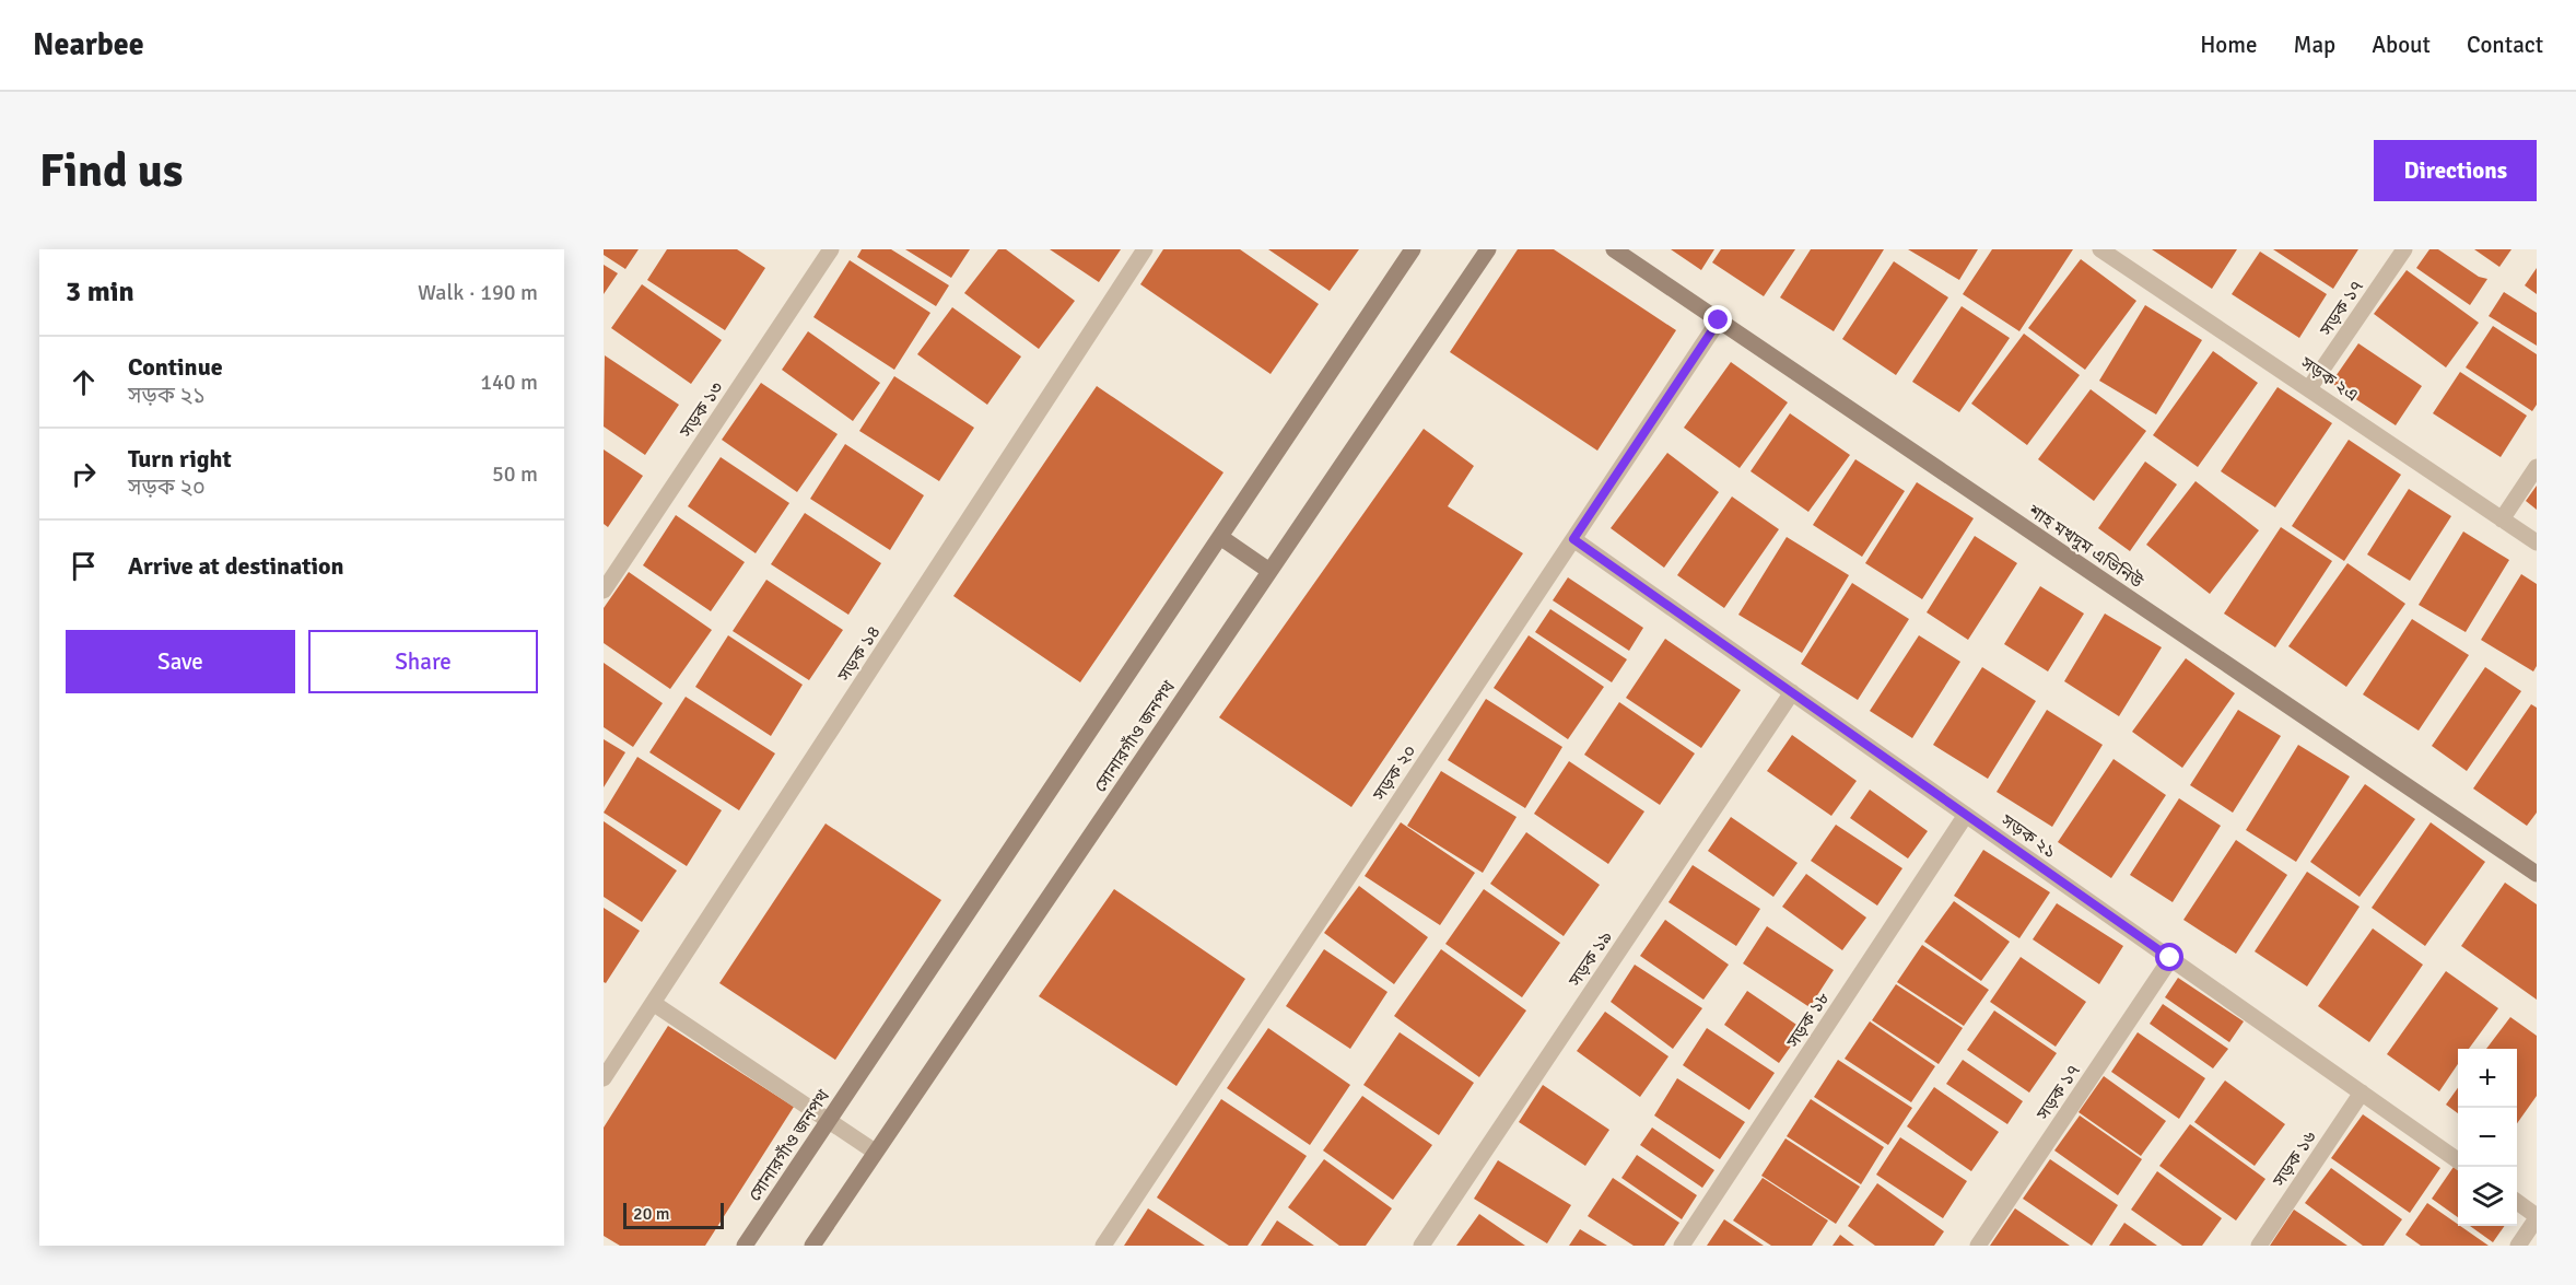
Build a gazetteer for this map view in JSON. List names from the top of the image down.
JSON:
{
  "streets": {
    "main road": ["শাহ মখদুম এভিনিউ", "সোনারগাঁও জনপথ"],
    "street": [
      "সড়ক ১৭",
      "সড়ক ২এ",
      "সড়ক ১৩",
      "সড়ক ১৪",
      "সড়ক ২০",
      "সড়ক ২১",
      "সড়ক ১৯",
      "সড়ক ১৮",
      "সড়ক ১৬"
    ]
  },
  "crossings": [
    ["সড়ক ১৭", "সড়ক ২এ"],
    ["সড়ক ১৭", "সড়ক ২১"],
    ["শাহ মখদুম এভিনিউ", "সড়ক ২০"],
    ["সড়ক ২০", "সড়ক ২১"],
    ["সড়ক ২১", "সড়ক ১৯"],
    ["সড়ক ২১", "সড়ক ১৮"],
    ["সড়ক ২১", "সড়ক ১৬"]
  ],
  "scale_bar": "20 m",
  "page": {
    "header": "Nearbee",
    "nav": [
      "Home",
      "Map",
      "About",
      "Contact"
    ],
    "buttons": [
      "Directions",
      ["Save", "Share"]
    ],
    "title": "Find us",
    "heading": ["3 min", "Walk · 190 m"],
    "list": [
      ["Continue", "সড়ক ২১", "140 m"],
      ["Turn right", "সড়ক ২০", "50 m"],
      "Arrive at destination"
    ],
    "map_buttons": ["+", "−"],
    "scale": "20 m"
  }
}
